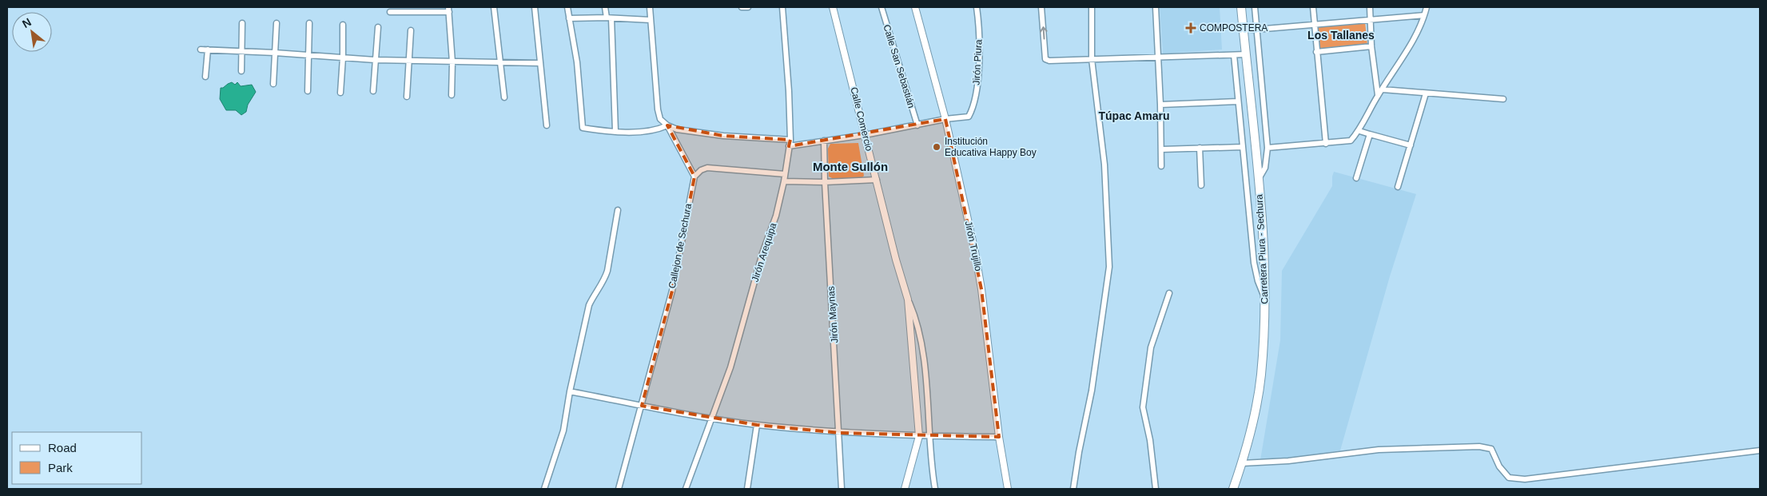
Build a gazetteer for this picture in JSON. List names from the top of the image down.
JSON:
{
  "streets": {
    "main road": ["Carretera Piura - Sechura"],
    "street": [
      "Jirón Piura",
      "Calle San Sebastián",
      "Calle Comercio",
      "Callejon de Sechura",
      "Jirón Trujillo",
      "Jirón Arequipa",
      "Jirón Maynas"
    ]
  },
  "crossings": [
    ["Jirón Piura", "Jirón Trujillo"]
  ],
  "districts": ["Los Tallanes", "Túpac Amaru", "Monte Sullón"],
  "places": {
    "health": ["COMPOSTERA"],
    "other": ["Institución Educativa Happy Boy"]
  },
  "legend": ["Road", "Park"],
  "north": "top left"
}
